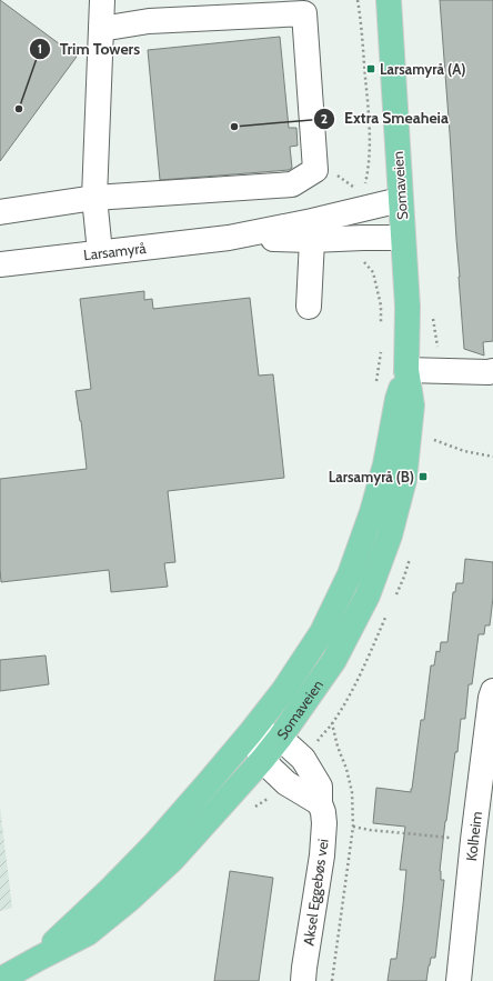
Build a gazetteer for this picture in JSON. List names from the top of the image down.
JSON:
{
  "streets": {
    "main road": ["Somaveien"],
    "street": ["Larsamyrå", "Kolheim", "Aksel Eggebøs vei"]
  },
  "crossings": [
    ["Somaveien", "Larsamyrå"],
    ["Somaveien", "Aksel Eggebøs vei"]
  ],
  "places": {
    "transit": ["Larsamyrå (A)", "Larsamyrå (B)"],
    "other": ["Trim Towers", "Extra Smeaheia"]
  }
}
